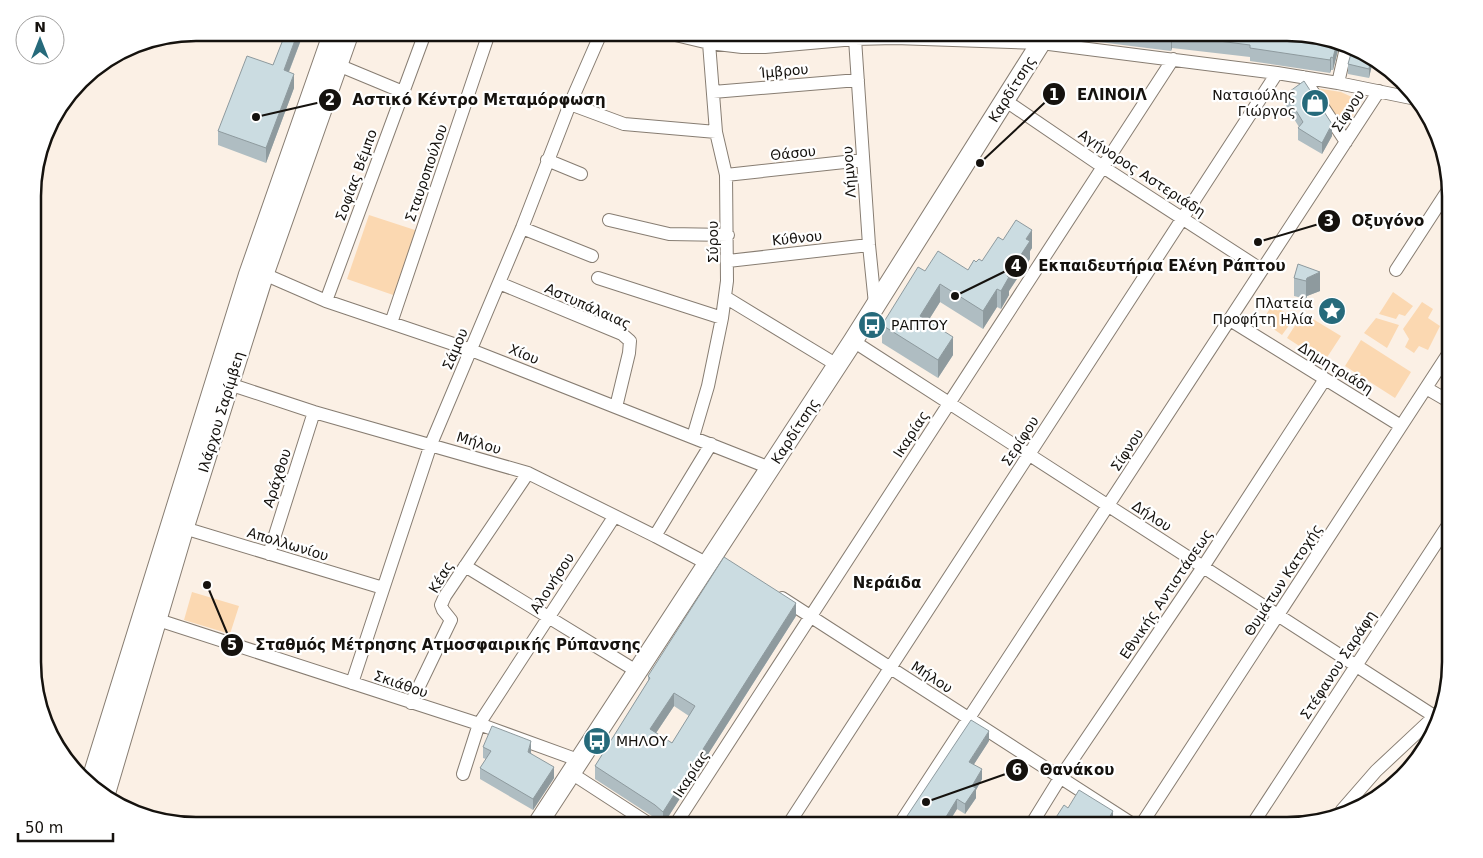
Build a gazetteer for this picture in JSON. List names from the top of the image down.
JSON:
{
  "streets": {
    "main road": ["Καρδίτσης", "Ιλάρχου Σαρίμβεη"],
    "street": [
      "Ίμβρου",
      "Σίφνου",
      "Θάσου",
      "Λήμνου",
      "Σταυροπούλου",
      "Αγήνορος Αστεριάδη",
      "Σοφίας Βέμπο",
      "Κύθνου",
      "Σύρου",
      "Αστυπάλαιας",
      "Σάμου",
      "Χίου",
      "Δημητριάδη",
      "Ικαρίας",
      "Σερίφου",
      "Μήλου",
      "Αράχθου",
      "Δήλου",
      "Απολλωνίου",
      "Κέας",
      "Θυμάτων Κατοχής",
      "Αλονήσου",
      "Εθνικής Αντιστάσεως",
      "Στέφανου Σαράφη",
      "Σκιάθου"
    ]
  },
  "crossings": [
    ["Ίμβρου", "Λήμνου"],
    ["Ίμβρου", "Σύρου"],
    ["Καρδίτσης", "Λήμνου"],
    ["Καρδίτσης", "Αγήνορος Αστεριάδη"],
    ["Καρδίτσης", "Χίου"],
    ["Καρδίτσης", "Μήλου"],
    ["Καρδίτσης", "Δήλου"],
    ["Καρδίτσης", "Σκιάθου"],
    ["Σίφνου", "Αγήνορος Αστεριάδη"],
    ["Σίφνου", "Δημητριάδη"],
    ["Σίφνου", "Μήλου"],
    ["Σίφνου", "Δήλου"],
    ["Θάσου", "Λήμνου"],
    ["Θάσου", "Σύρου"],
    ["Λήμνου", "Κύθνου"],
    ["Σταυροπούλου", "Χίου"],
    ["Αγήνορος Αστεριάδη", "Ικαρίας"],
    ["Αγήνορος Αστεριάδη", "Σερίφου"],
    ["Σοφίας Βέμπο", "Χίου"],
    ["Κύθνου", "Σύρου"],
    ["Σύρου", "Χίου"],
    ["Αστυπάλαιας", "Σάμου"],
    ["Αστυπάλαιας", "Χίου"],
    ["Σάμου", "Χίου"],
    ["Σάμου", "Μήλου"],
    ["Σάμου", "Απολλωνίου"],
    ["Σάμου", "Σκιάθου"],
    ["Χίου", "Ιλάρχου Σαρίμβεη"],
    ["Δημητριάδη", "Θυμάτων Κατοχής"],
    ["Δημητριάδη", "Εθνικής Αντιστάσεως"],
    ["Ιλάρχου Σαρίμβεη", "Μήλου"],
    ["Ιλάρχου Σαρίμβεη", "Απολλωνίου"],
    ["Ιλάρχου Σαρίμβεη", "Σκιάθου"],
    ["Ικαρίας", "Μήλου"],
    ["Ικαρίας", "Δήλου"],
    ["Σερίφου", "Μήλου"],
    ["Σερίφου", "Δήλου"],
    ["Μήλου", "Αράχθου"],
    ["Μήλου", "Κέας"],
    ["Μήλου", "Αλονήσου"],
    ["Μήλου", "Εθνικής Αντιστάσεως"],
    ["Αράχθου", "Απολλωνίου"],
    ["Δήλου", "Θυμάτων Κατοχής"],
    ["Δήλου", "Εθνικής Αντιστάσεως"],
    ["Δήλου", "Στέφανου Σαράφη"],
    ["Κέας", "Σκιάθου"],
    ["Αλονήσου", "Σκιάθου"]
  ],
  "districts": ["Νεράιδα"],
  "places": {
    "shop": ["Νατσιούλης Γιώργος"],
    "other": [
      "Αστικό Κέντρο Μεταμόρφωση",
      "ΕΛΙΝΟΙΛ",
      "Οξυγόνο",
      "Εκπαιδευτήρια Ελένη Ράπτου",
      "Σταθμός Μέτρησης Ατμοσφαιρικής Ρύπανσης",
      "Θανάκου"
    ],
    "place": ["Πλατεία Προφήτη Ηλία"],
    "bus stop": ["ΡΑΠΤΟΥ", "ΜΗΛΟΥ"]
  },
  "scale_bar": "50 m",
  "north": "top"
}
